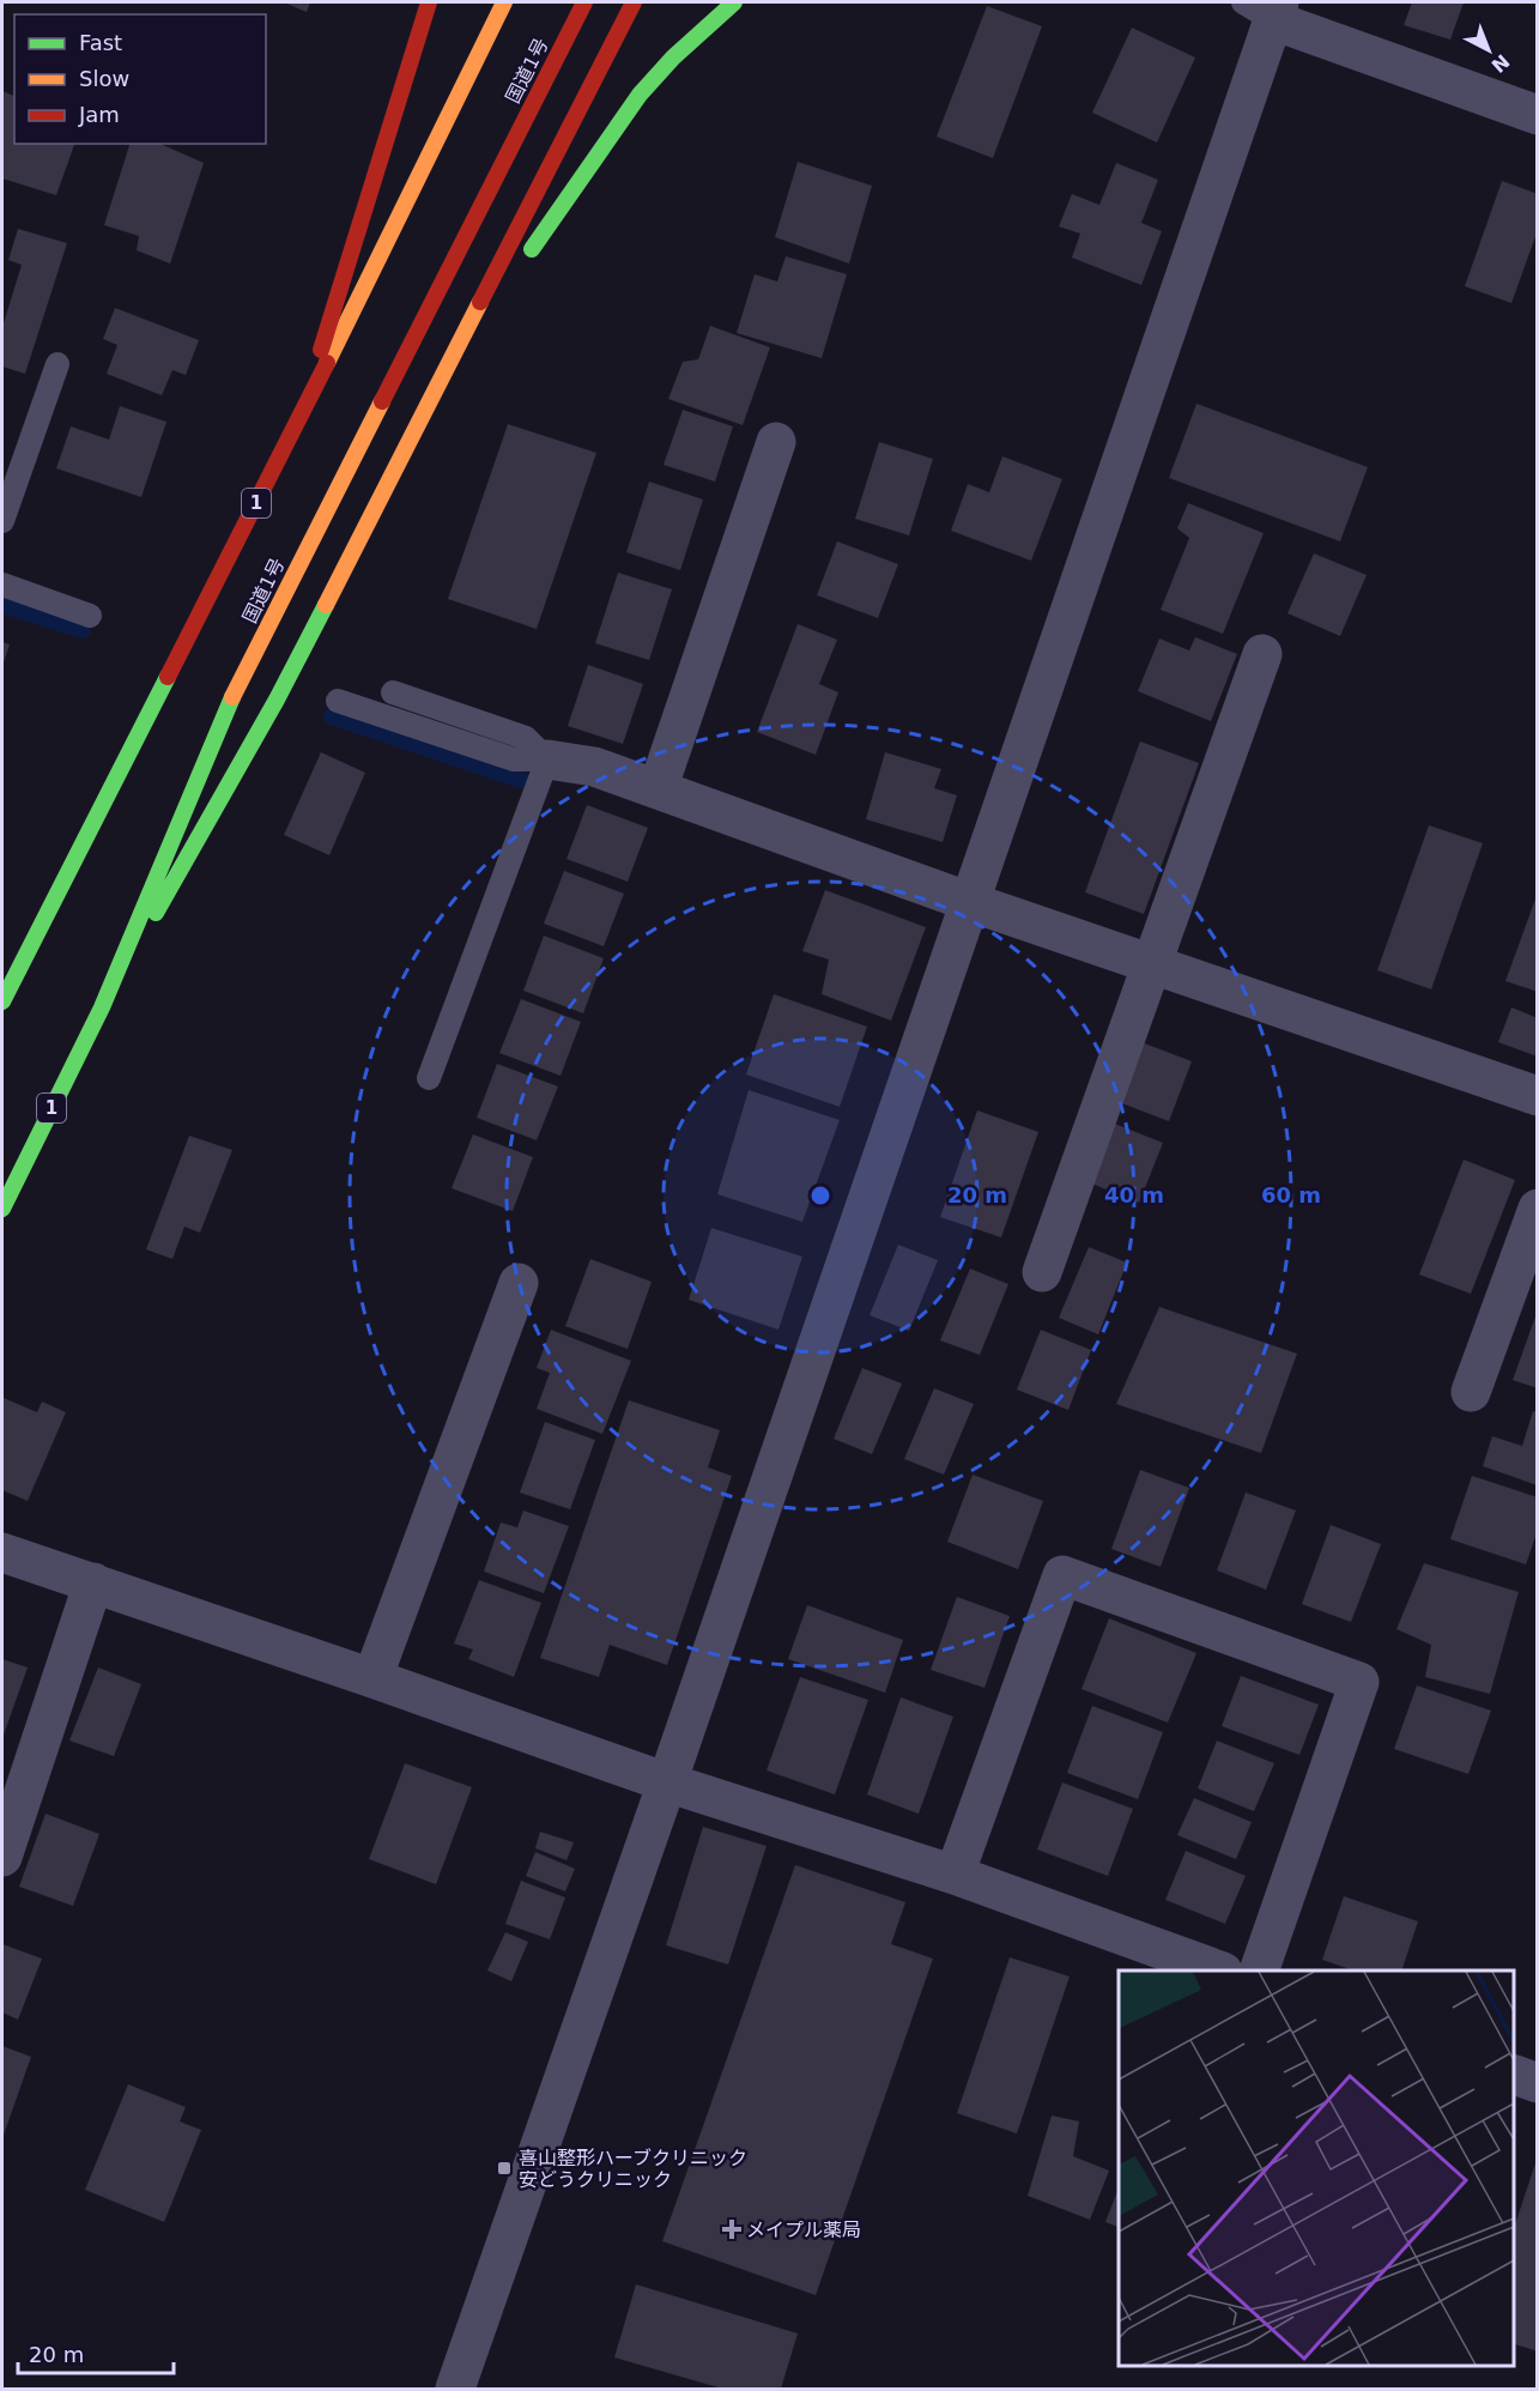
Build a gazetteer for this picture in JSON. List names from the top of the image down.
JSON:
{
  "streets": {
    "main road": ["国道1号", "1"]
  },
  "places": {
    "transit": ["喜山整形ハーブクリニック 安どうクリニック"],
    "health": ["メイプル薬局"]
  },
  "legend": ["Fast", "Slow", "Jam"],
  "scale_bar": "20 m",
  "north": "bottom right",
  "rings": ["20 m", "40 m", "60 m"]
}
